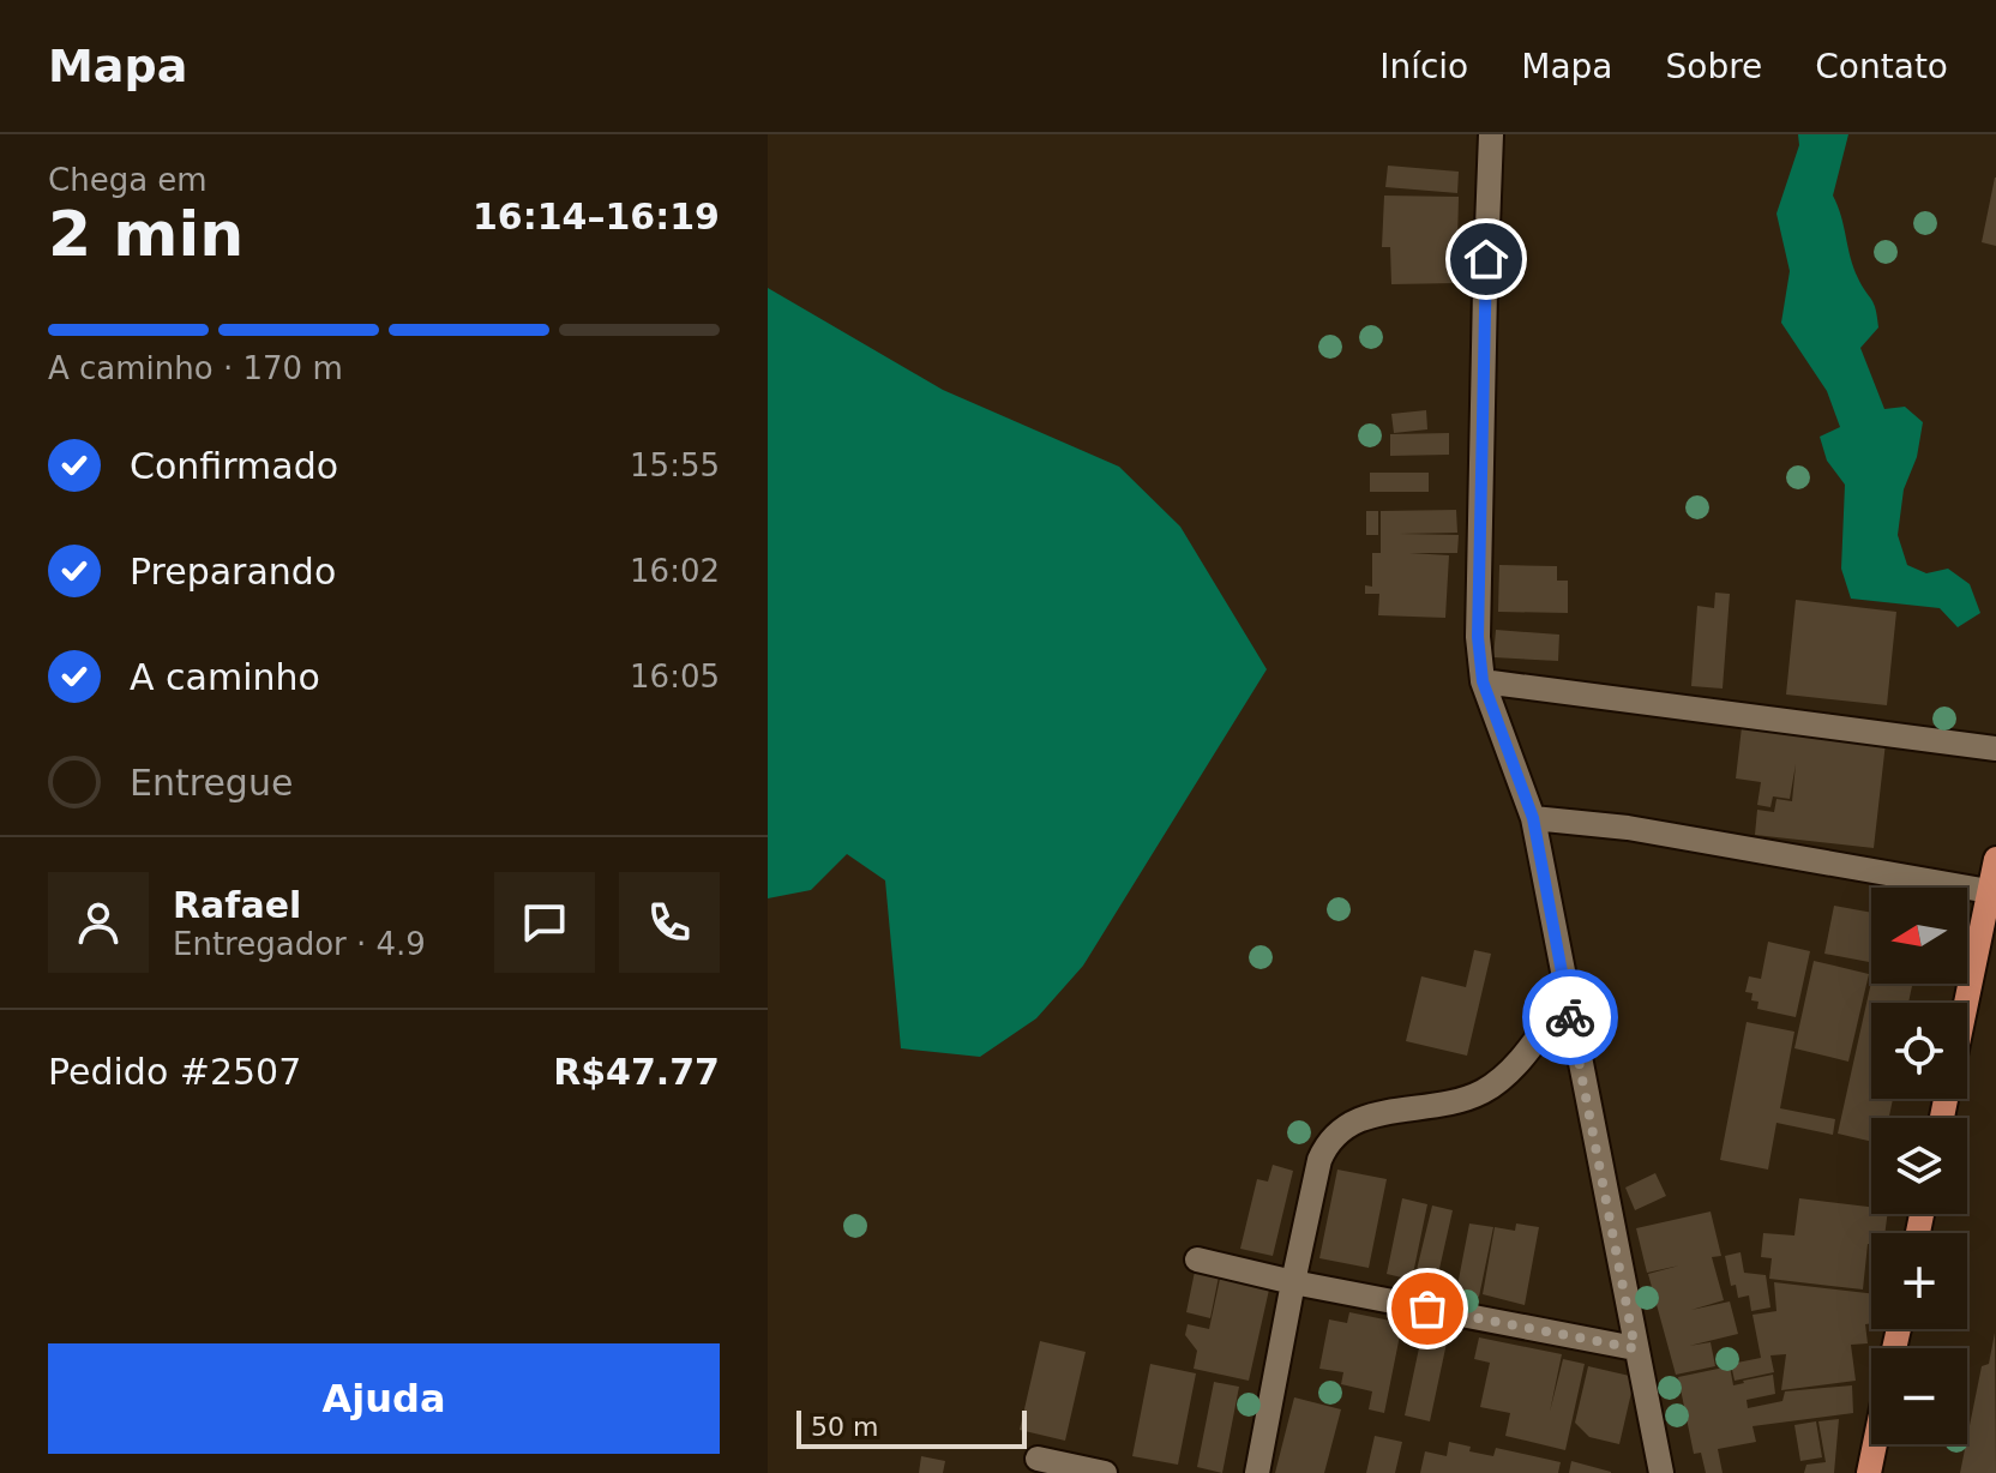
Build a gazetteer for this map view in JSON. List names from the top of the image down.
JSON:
{
  "scale_bar": "50 m",
  "north": "left",
  "page": {
    "header": "Mapa",
    "nav": [
      "Início",
      "Mapa",
      "Sobre",
      "Contato"
    ],
    "heading": ["2 min", "Chega em", "16:14–16:19"],
    "panel": [
      "Rafael",
      "Entregador · 4.9",
      "Pedido #2507",
      "R$47.77"
    ],
    "bar": "A caminho · 170 m",
    "list": [
      ["Confirmado", "15:55"],
      ["Preparando", "16:02"],
      ["A caminho", "16:05"],
      "Entregue"
    ],
    "map_buttons": ["+", "−"],
    "buttons": "Ajuda",
    "scale": "50 m"
  }
}
